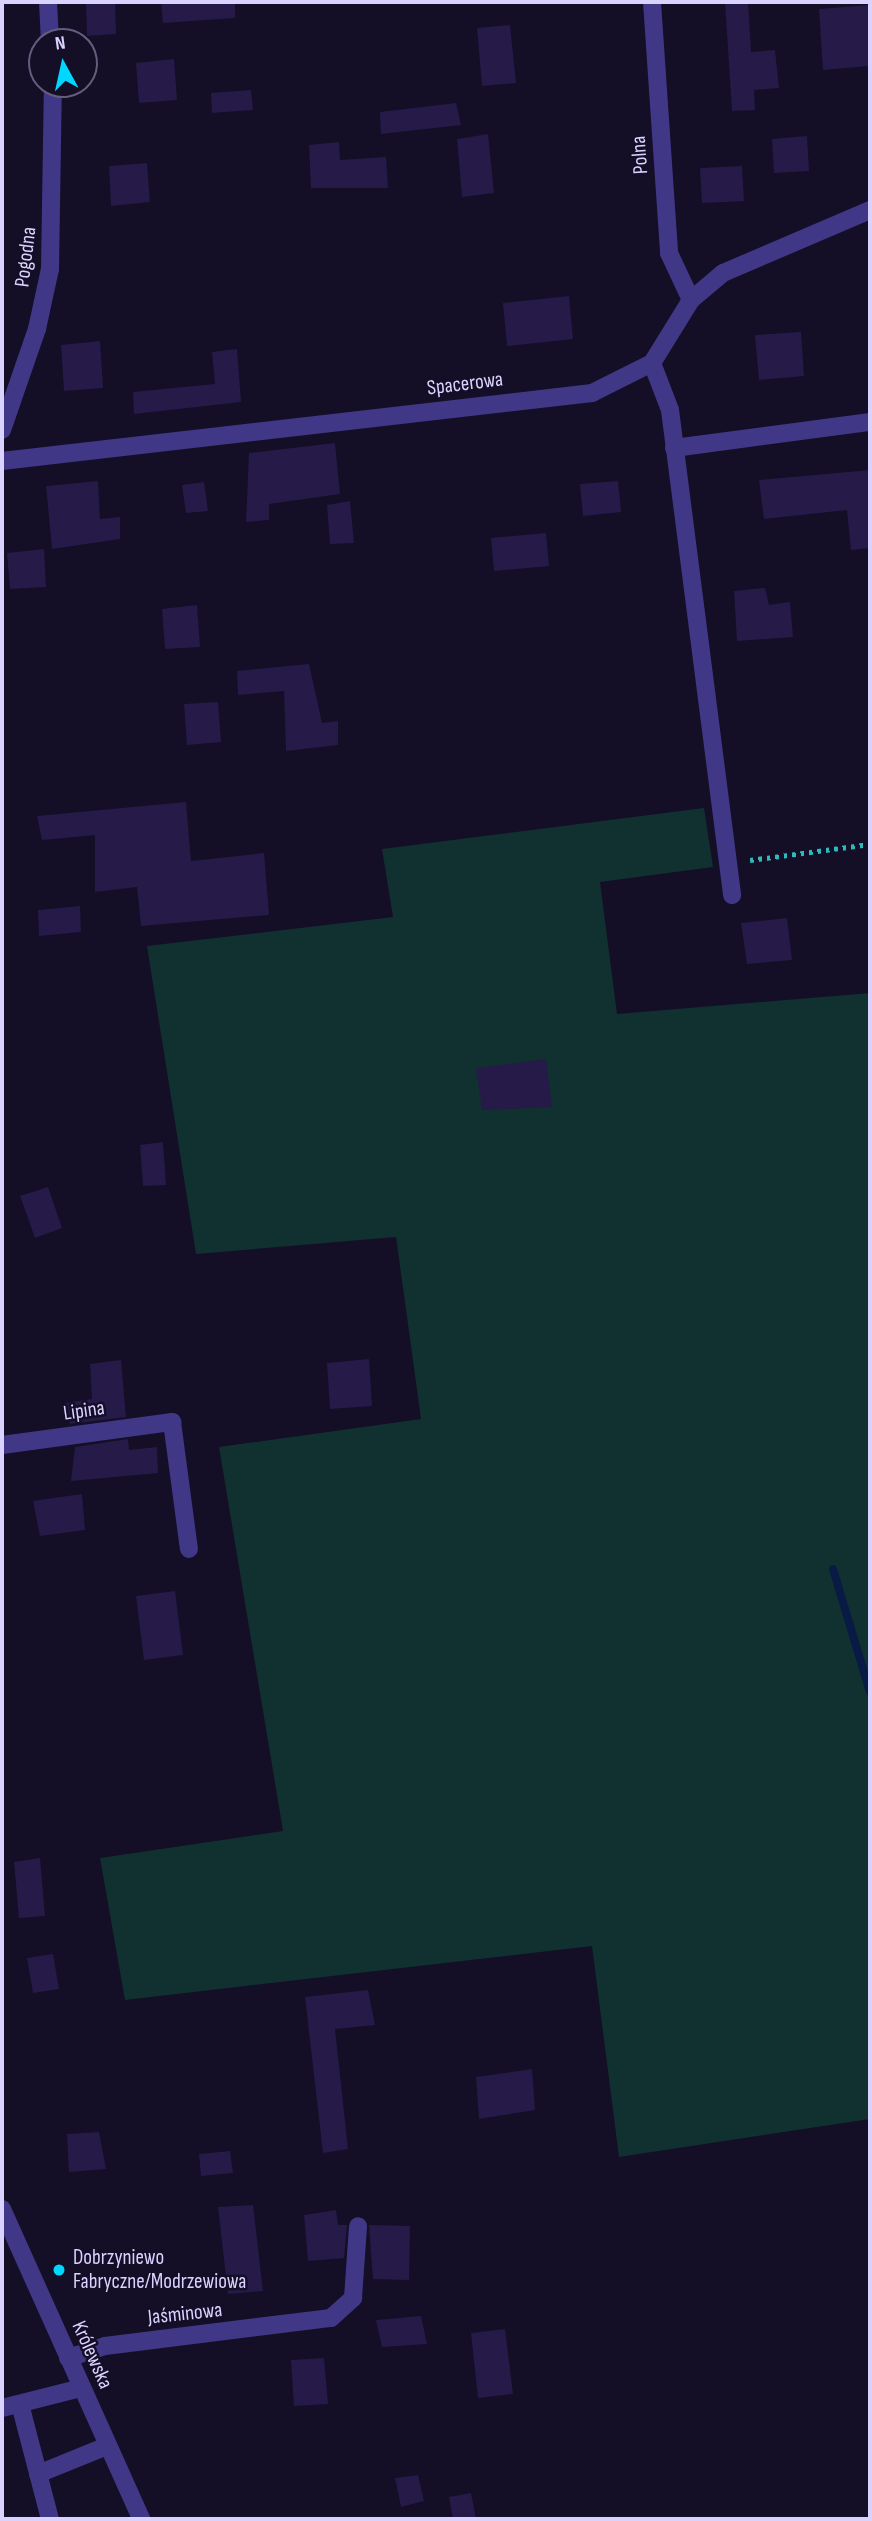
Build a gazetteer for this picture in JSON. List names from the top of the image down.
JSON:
{
  "streets": {
    "street": [
      "Polna",
      "Pogodna",
      "Spacerowa",
      "Lipina",
      "Jaśminowa",
      "Królewska"
    ]
  },
  "crossings": [
    ["Jaśminowa", "Królewska"]
  ],
  "places": ["Dobrzyniewo Fabryczne/Modrzewiowa"],
  "north": "top"
}
